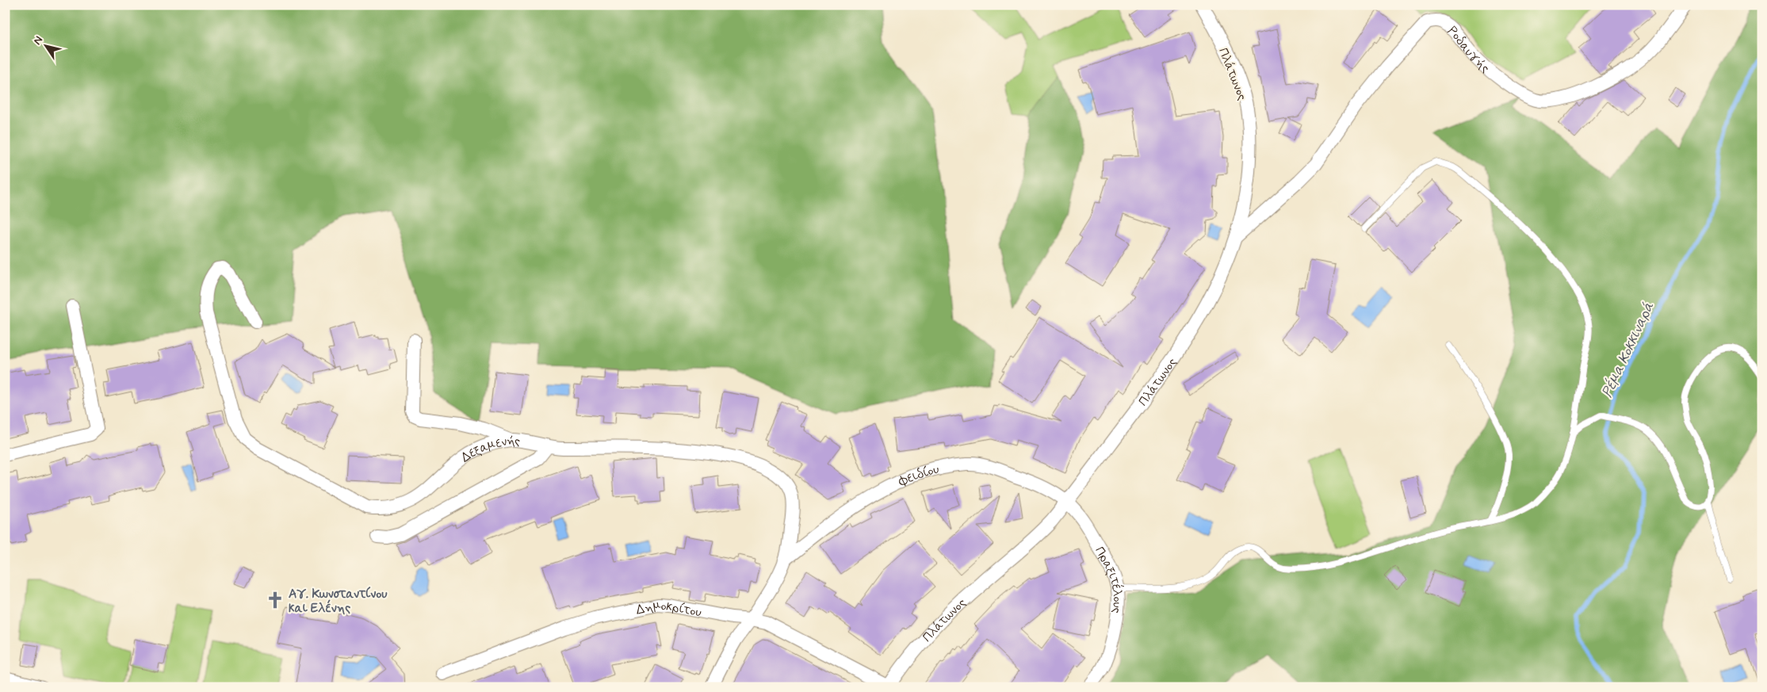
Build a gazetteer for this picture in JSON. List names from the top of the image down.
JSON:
{
  "streets": {
    "street": [
      "Ροδαυγής",
      "Πλάτωνος",
      "Δεξαμενής",
      "Φειδίου",
      "Πραξιτέλους",
      "Δημοκρίτου"
    ]
  },
  "crossings": [
    ["Ροδαυγής", "Πλάτωνος"],
    ["Πλάτωνος", "Φειδίου"],
    ["Πλάτωνος", "Πραξιτέλους"],
    ["Πλάτωνος", "Δημοκρίτου"],
    ["Δεξαμενής", "Φειδίου"],
    ["Δεξαμενής", "Δημοκρίτου"],
    ["Φειδίου", "Πραξιτέλους"]
  ],
  "water": ["Ρέμα Κοκκιναρά"],
  "places": {
    "church": ["Αγ. Κωνσταντίνου και Ελένης"]
  },
  "north": "top left"
}
